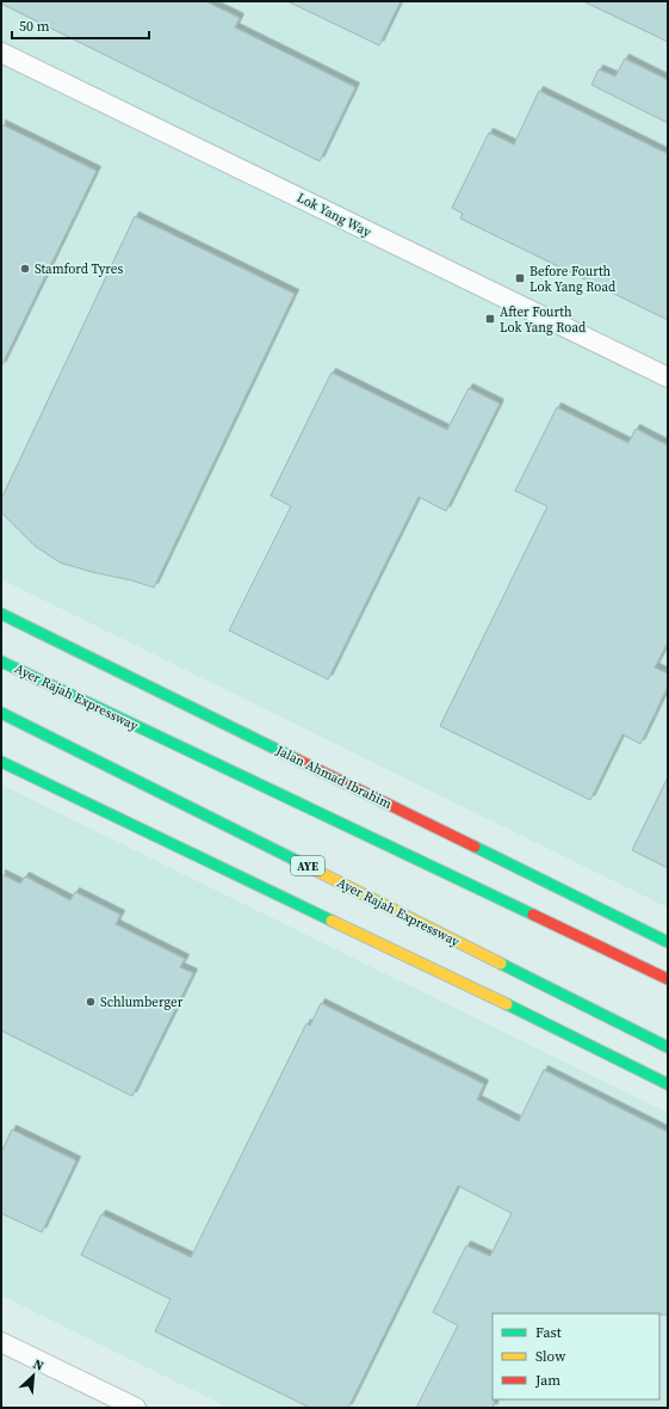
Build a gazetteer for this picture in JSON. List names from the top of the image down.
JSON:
{
  "streets": {
    "main road": ["Ayer Rajah Expressway", "Jalan Ahmad Ibrahim", "AYE"],
    "street": ["Lok Yang Way"]
  },
  "places": {
    "other": ["Stamford Tyres", "Schlumberger"],
    "transit": ["Before Fourth Lok Yang Road", "After Fourth Lok Yang Road"]
  },
  "legend": ["Fast", "Slow", "Jam"],
  "scale_bar": "50 m",
  "north": "top right"
}
